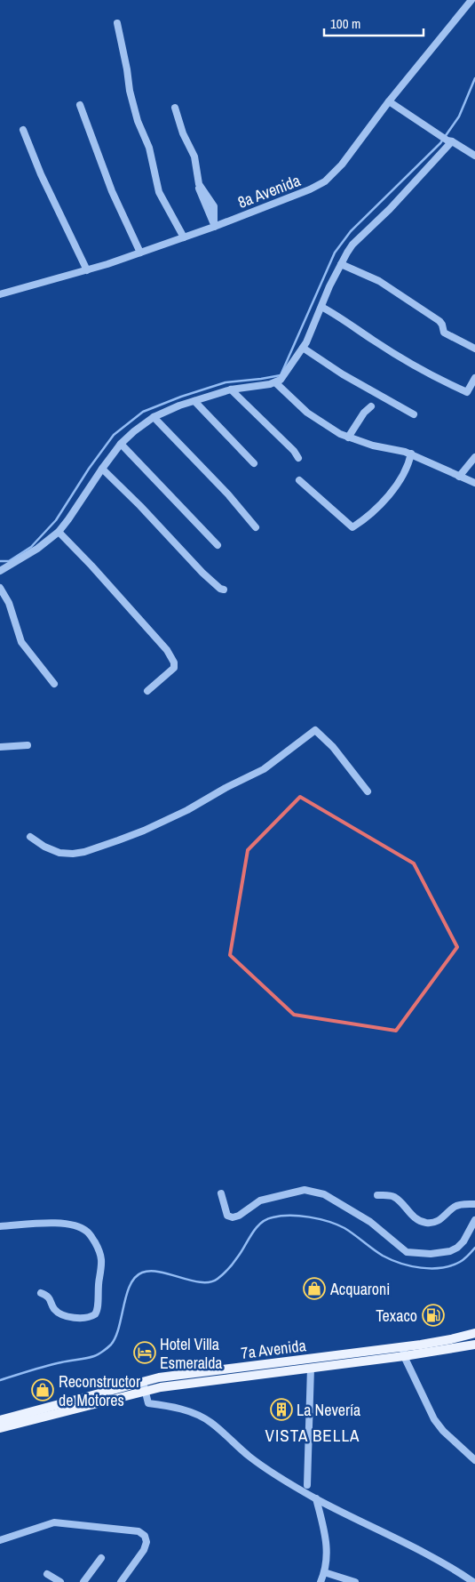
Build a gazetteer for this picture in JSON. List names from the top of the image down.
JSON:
{
  "streets": {
    "main road": ["7a Avenida"],
    "street": ["8a Avenida"]
  },
  "districts": ["VISTA BELLA"],
  "places": {
    "shop": ["Acquaroni", "Reconstructor de Motores"],
    "fuel station": ["Texaco"],
    "hotel": ["Hotel Villa Esmeralda"],
    "building": ["La Nevería"]
  },
  "scale_bar": "100 m"
}
